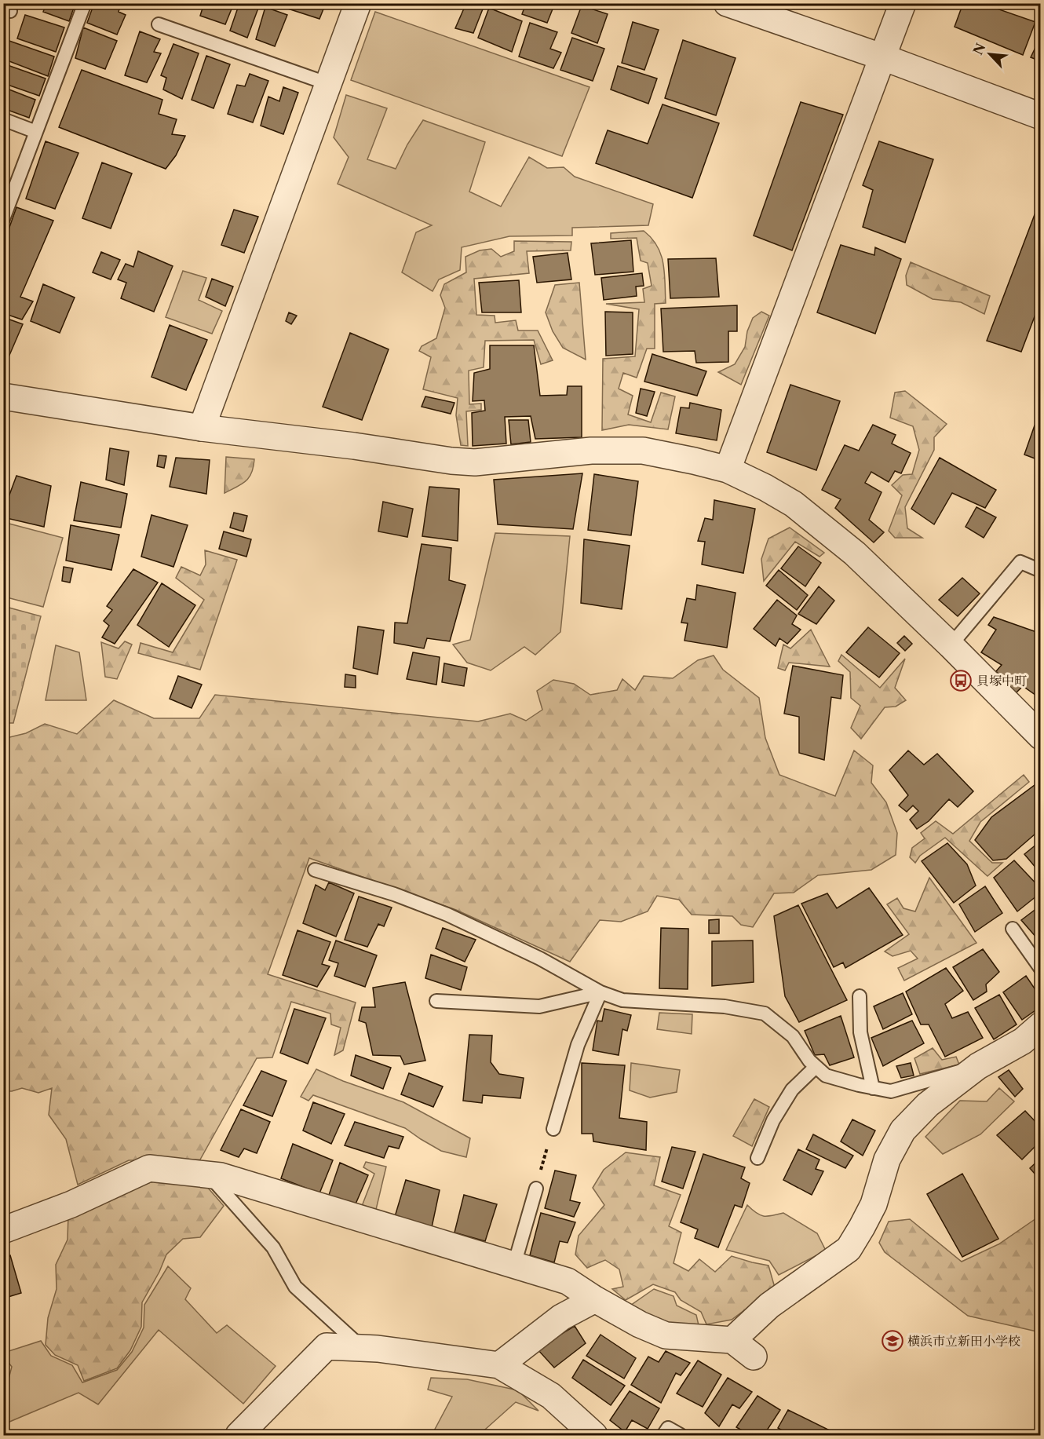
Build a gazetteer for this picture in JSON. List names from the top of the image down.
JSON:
{
  "places": {
    "bus stop": ["貝塚中町"],
    "school or university": ["横浜市立新田小学校"]
  },
  "north": "top left"
}
